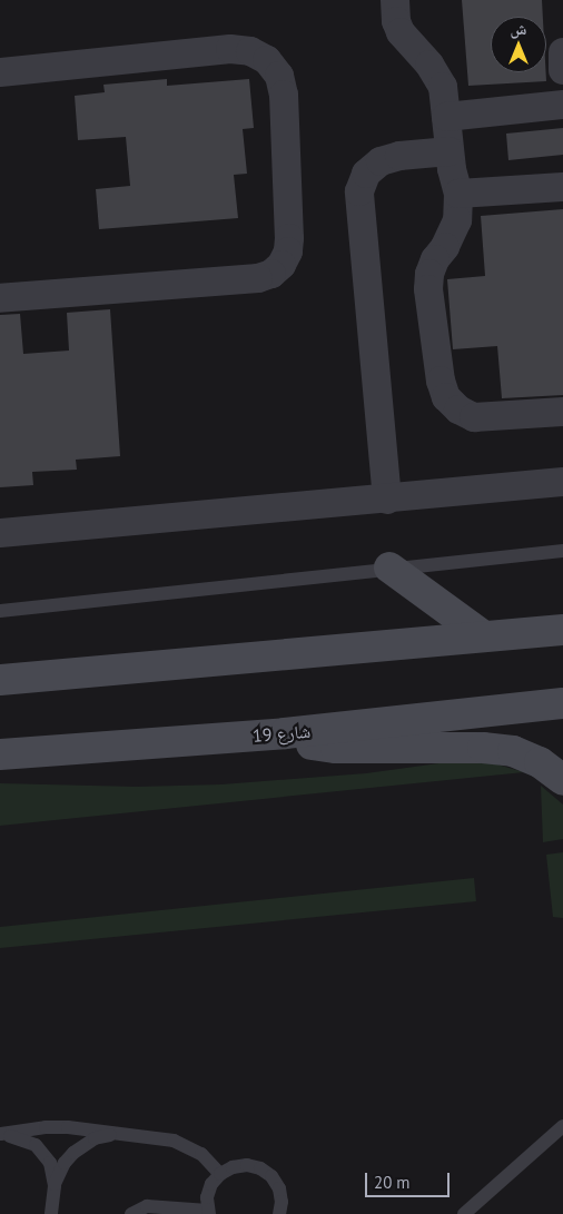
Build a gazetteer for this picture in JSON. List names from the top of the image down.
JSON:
{
  "streets": {
    "main road": ["شارع 19"]
  },
  "scale_bar": "20 m",
  "north": "top"
}
